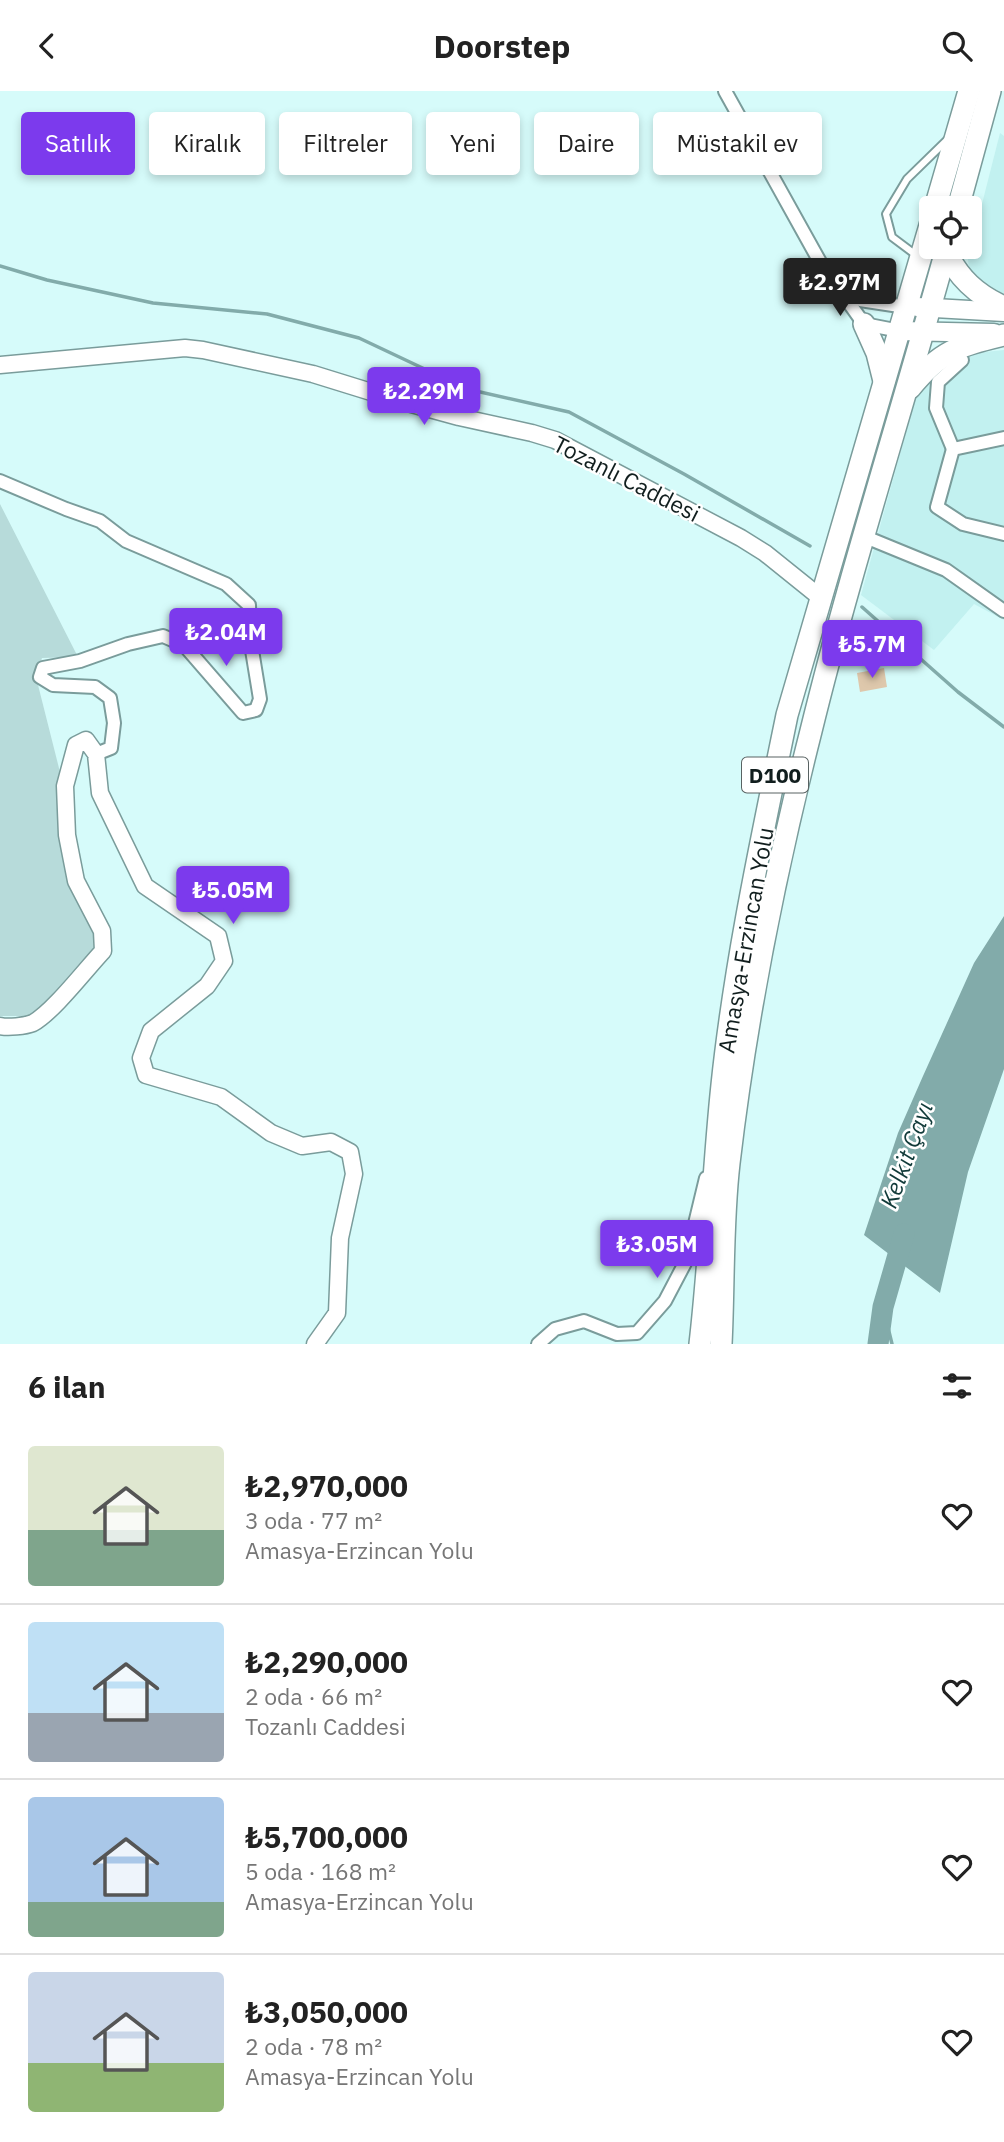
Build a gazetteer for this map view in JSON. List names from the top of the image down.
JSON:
{
  "streets": {
    "highway": ["D100", "Amasya-Erzincan Yolu"],
    "street": ["Tozanlı Caddesi"]
  },
  "crossings": [
    ["Tozanlı Caddesi", "Amasya-Erzincan Yolu"]
  ],
  "water": ["Kelkit Çayı"],
  "page": {
    "header": "Doorstep",
    "chip": [
      "Satılık",
      "Kiralık",
      "Filtreler",
      "Yeni",
      "Daire",
      "Müstakil ev"
    ],
    "price": [
      "₺2.97M",
      "₺2.29M",
      "₺2.04M",
      "₺5.7M",
      "₺5.05M",
      "₺3.05M"
    ],
    "heading": "6 ilan",
    "list": [
      {
        "name": "₺2,970,000",
        "note": "3 oda · 77 m² · Amasya-Erzincan Yolu"
      },
      {
        "name": "₺2,290,000",
        "note": "2 oda · 66 m² · Tozanlı Caddesi"
      },
      {
        "name": "₺5,700,000",
        "note": "5 oda · 168 m² · Amasya-Erzincan Yolu"
      },
      {
        "name": "₺3,050,000",
        "note": "2 oda · 78 m² · Amasya-Erzincan Yolu"
      }
    ]
  }
}
